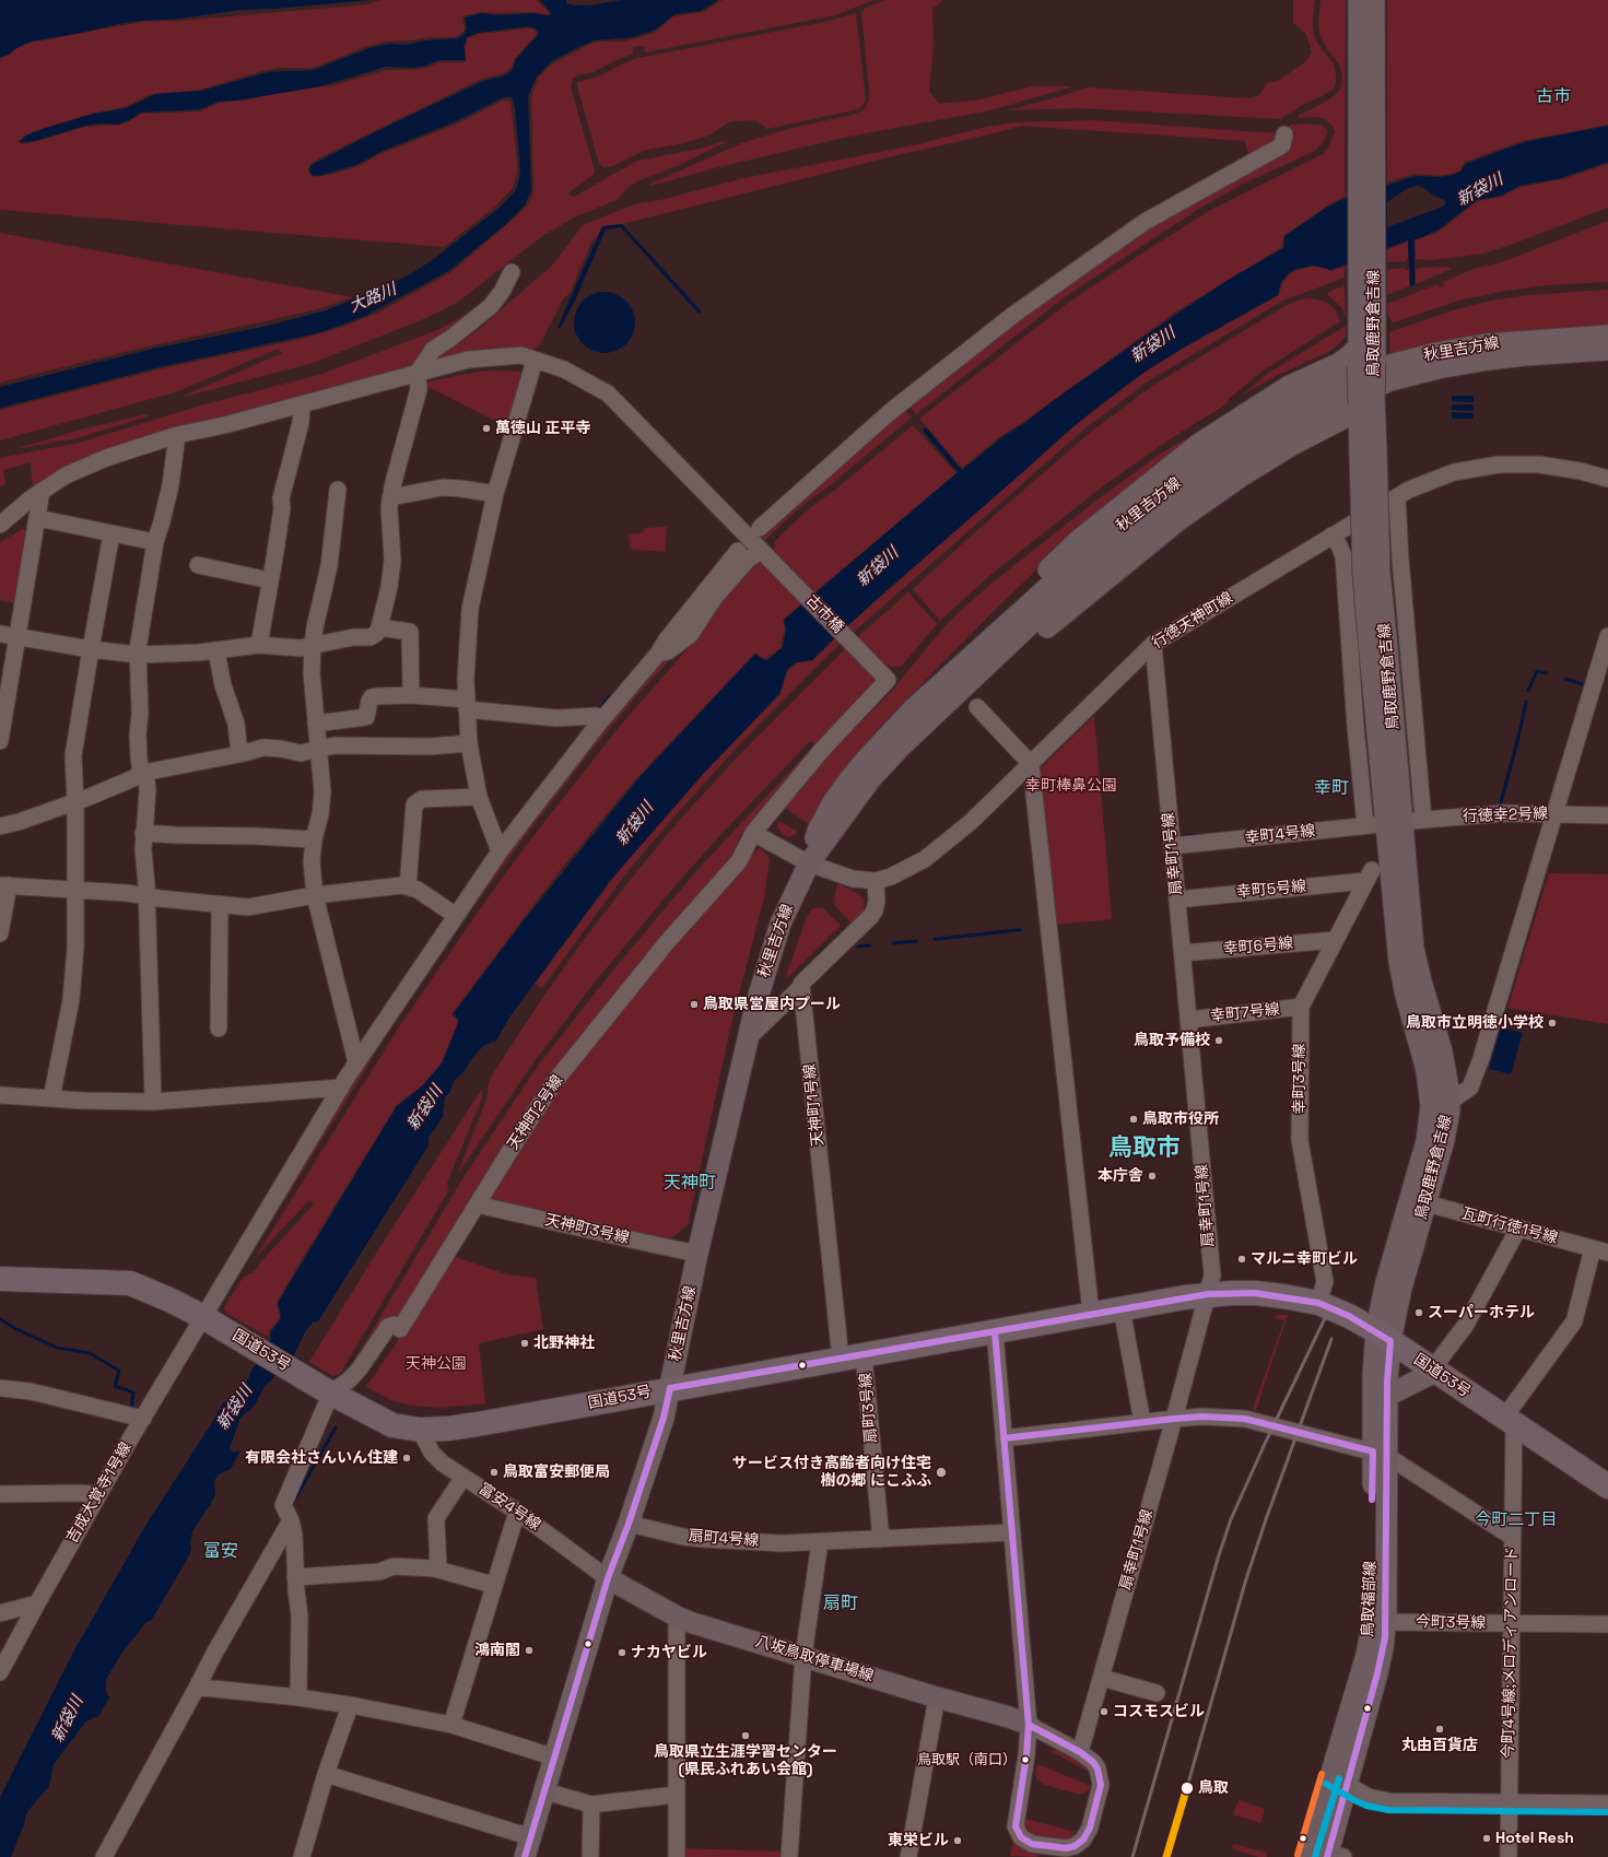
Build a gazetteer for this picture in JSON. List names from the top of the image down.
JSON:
{
  "streets": {
    "highway": ["国道53号"],
    "main road": [
      "鳥取鹿野倉吉線",
      "秋里吉方線",
      "鳥取福部線",
      "八坂鳥取停車場線"
    ],
    "street": [
      "古市橋",
      "行徳天神町線",
      "行徳幸2号線",
      "幸町4号線",
      "扇幸町1号線",
      "幸町5号線",
      "幸町6号線",
      "幸町7号線",
      "幸町3号線",
      "天神町1号線",
      "天神町2号線",
      "瓦町行徳1号線",
      "天神町3号線",
      "扇町3号線",
      "吉成大覚寺1号線",
      "富安4号線",
      "扇町4号線",
      "今町3号線",
      "今町4号線;メロディアンロード"
    ]
  },
  "crossings": [
    ["鳥取鹿野倉吉線", "行徳幸2号線"],
    ["鳥取鹿野倉吉線", "幸町4号線"],
    ["鳥取鹿野倉吉線", "瓦町行徳1号線"],
    ["鳥取鹿野倉吉線", "国道53号"],
    ["鳥取鹿野倉吉線", "鳥取福部線"],
    ["秋里吉方線", "行徳天神町線"],
    ["秋里吉方線", "天神町3号線"],
    ["秋里吉方線", "国道53号"],
    ["秋里吉方線", "富安4号線"],
    ["秋里吉方線", "扇町4号線"],
    ["秋里吉方線", "八坂鳥取停車場線"],
    ["古市橋", "天神町2号線"],
    ["行徳天神町線", "扇幸町1号線"],
    ["行徳天神町線", "天神町2号線"],
    ["行徳幸2号線", "幸町4号線"],
    ["幸町4号線", "扇幸町1号線"],
    ["扇幸町1号線", "幸町5号線"],
    ["扇幸町1号線", "幸町6号線"],
    ["扇幸町1号線", "幸町7号線"],
    ["扇幸町1号線", "国道53号"],
    ["幸町5号線", "幸町3号線"],
    ["幸町6号線", "幸町3号線"],
    ["幸町7号線", "幸町3号線"],
    ["幸町3号線", "国道53号"],
    ["天神町1号線", "国道53号"],
    ["天神町2号線", "天神町3号線"],
    ["天神町2号線", "国道53号"],
    ["国道53号", "扇町3号線"],
    ["国道53号", "吉成大覚寺1号線"],
    ["国道53号", "富安4号線"],
    ["国道53号", "鳥取福部線"],
    ["国道53号", "今町4号線;メロディアンロード"],
    ["扇町3号線", "扇町4号線"],
    ["富安4号線", "八坂鳥取停車場線"],
    ["鳥取福部線", "今町3号線"],
    ["今町3号線", "今町4号線;メロディアンロード"]
  ],
  "districts": [
    "古市",
    "幸町",
    "鳥取市",
    "天神町",
    "今町二丁目",
    "富安",
    "扇町"
  ],
  "water": ["新袋川", "大路川"],
  "parks": ["幸町棒鼻公園", "天神公園"],
  "places": [
    "萬徳山 正平寺",
    "鳥取県営屋内プール",
    "鳥取市立明徳小学校",
    "鳥取予備校",
    "鳥取市役所",
    "本庁舎",
    "マルニ幸町ビル",
    "スーパーホテル",
    "北野神社",
    "有限会社さんいん住建",
    "鳥取富安郵便局",
    "サービス付き高齢者向け住宅 樹の郷 にこふふ",
    "鴻南閣",
    "ナカヤビル",
    "コスモスビル",
    "丸由百貨店",
    "鳥取県立生涯学習センター (県民ふれあい会館)",
    "鳥取駅（南口）",
    "鳥取",
    "Hotel Resh",
    "東栄ビル"
  ]
}
